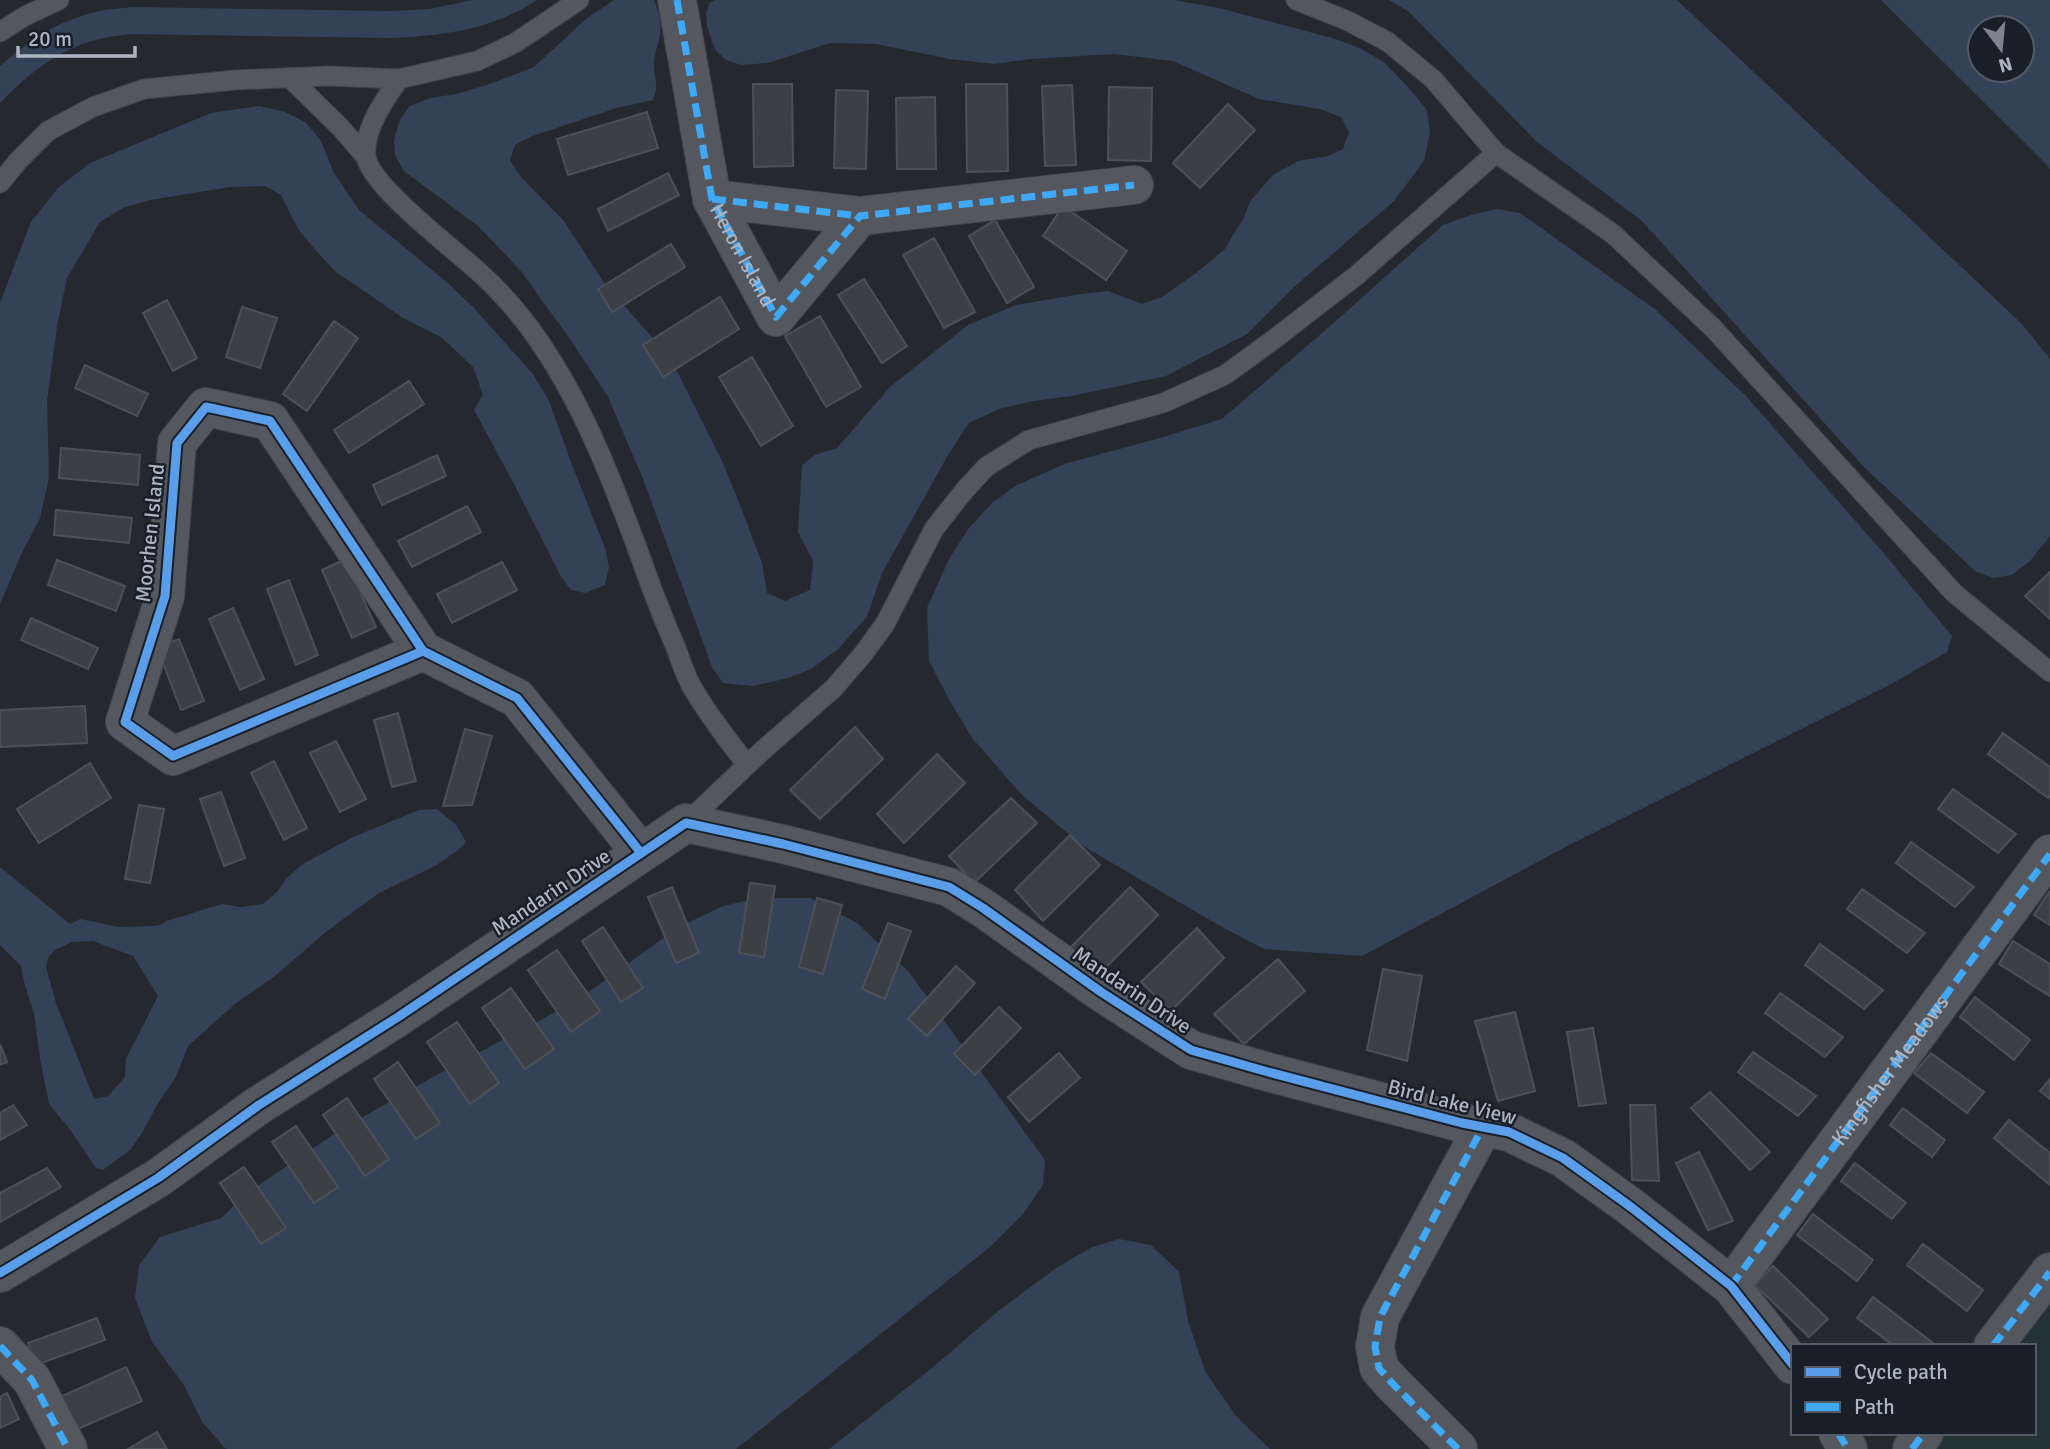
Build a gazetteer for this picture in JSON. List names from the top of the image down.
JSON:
{
  "streets": {
    "street": [
      "Heron Island",
      "Moorhen Island",
      "Mandarin Drive",
      "Kingfisher Meadows",
      "Bird Lake View"
    ]
  },
  "crossings": [
    ["Moorhen Island", "Mandarin Drive"],
    ["Mandarin Drive", "Bird Lake View"],
    ["Kingfisher Meadows", "Bird Lake View"]
  ],
  "legend": ["Cycle path", "Path"],
  "scale_bar": "20 m",
  "north": "bottom"
}
